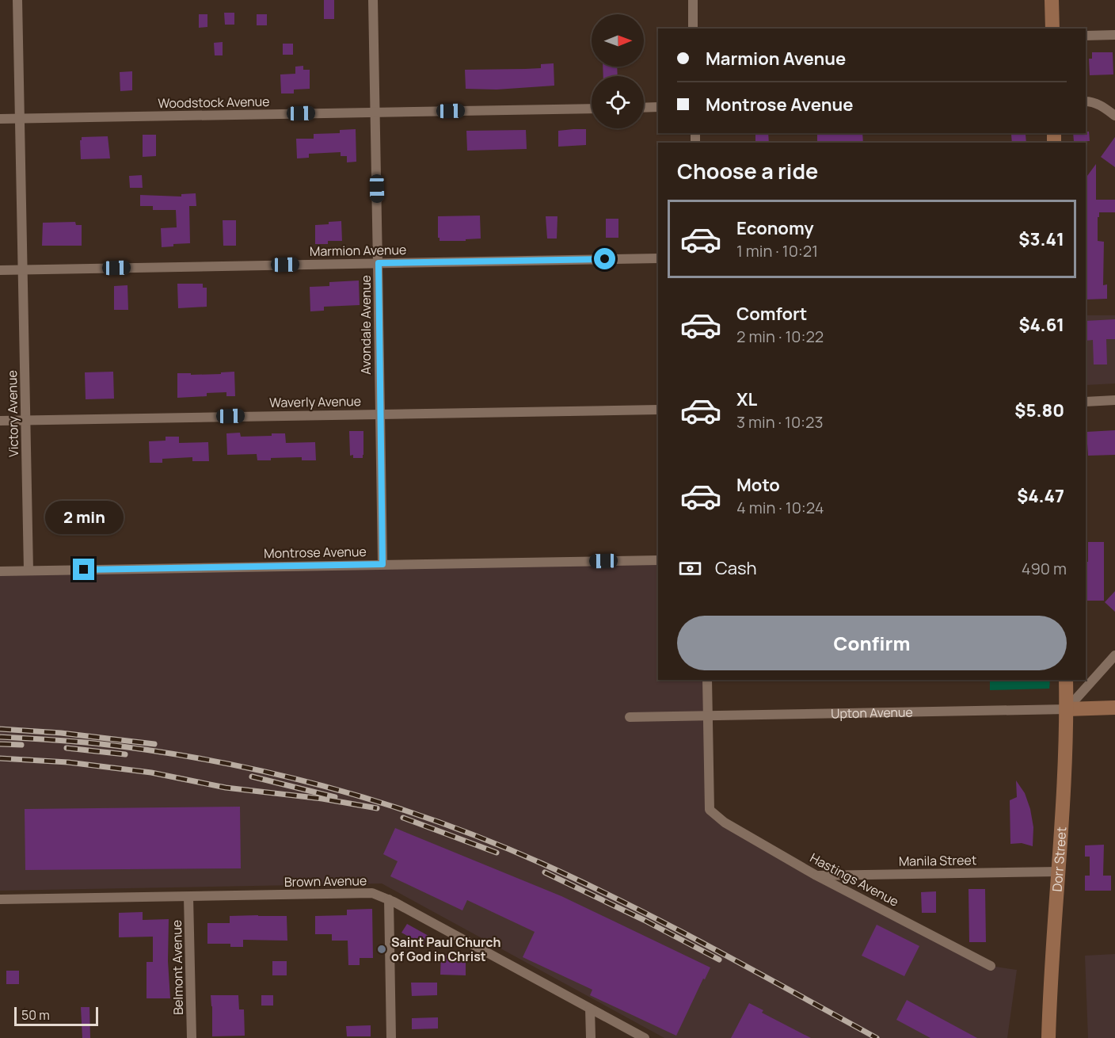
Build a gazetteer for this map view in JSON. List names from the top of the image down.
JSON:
{
  "streets": {
    "main road": ["Upton Avenue", "Dorr Street"],
    "street": [
      "Woodstock Avenue",
      "Marmion Avenue",
      "Avondale Avenue",
      "Waverly Avenue",
      "Victory Avenue",
      "Montrose Avenue",
      "Manila Street",
      "Hastings Avenue",
      "Brown Avenue",
      "Belmont Avenue"
    ]
  },
  "crossings": [
    ["Woodstock Avenue", "Avondale Avenue"],
    ["Woodstock Avenue", "Victory Avenue"],
    ["Marmion Avenue", "Avondale Avenue"],
    ["Marmion Avenue", "Victory Avenue"],
    ["Avondale Avenue", "Waverly Avenue"],
    ["Avondale Avenue", "Montrose Avenue"],
    ["Waverly Avenue", "Victory Avenue"],
    ["Victory Avenue", "Montrose Avenue"],
    ["Upton Avenue", "Dorr Street"],
    ["Upton Avenue", "Hastings Avenue"],
    ["Dorr Street", "Manila Street"],
    ["Manila Street", "Hastings Avenue"],
    ["Brown Avenue", "Belmont Avenue"]
  ],
  "places": ["Saint Paul Church of God in Christ"],
  "scale_bar": "50 m",
  "north": "right",
  "page": {
    "banner": ["Marmion Avenue", "Montrose Avenue"],
    "heading": "Choose a ride",
    "list": [
      {
        "name": "Economy",
        "note": "1 min · 10:21",
        "value": "$3.41"
      },
      {
        "name": "Comfort",
        "note": "2 min · 10:22",
        "value": "$4.61"
      },
      {
        "name": "XL",
        "note": "3 min · 10:23",
        "value": "$5.80"
      },
      {
        "name": "Moto",
        "note": "4 min · 10:24",
        "value": "$4.47"
      }
    ],
    "bubble": "2 min",
    "pay": ["Cash", "490 m"],
    "buttons": "Confirm",
    "scale": "50 m"
  }
}
